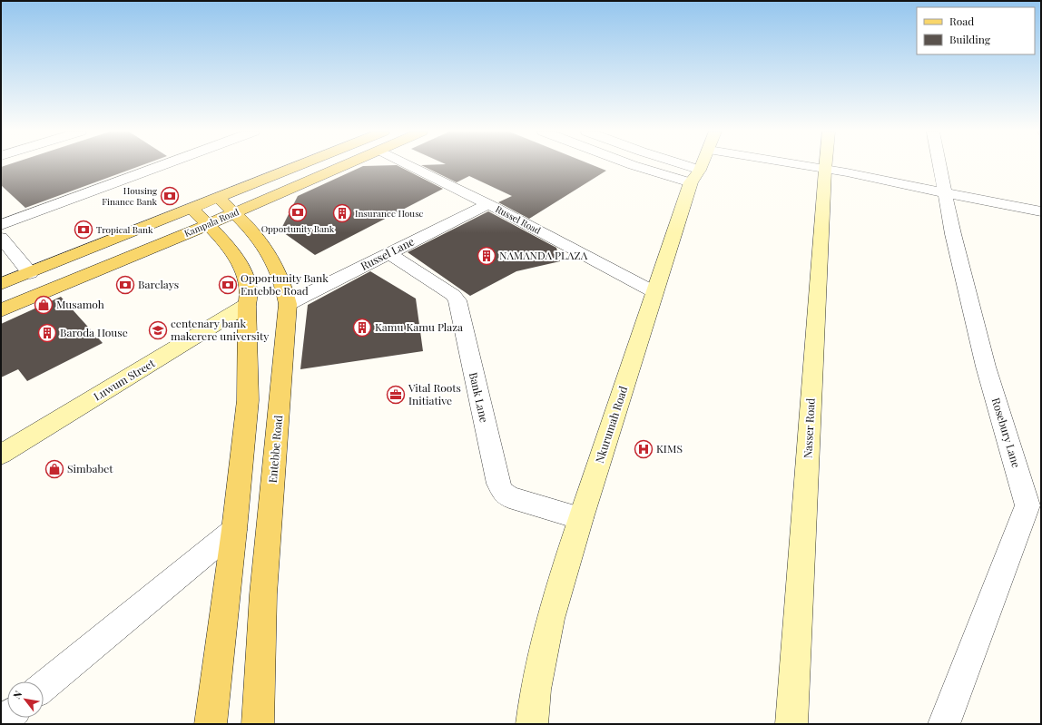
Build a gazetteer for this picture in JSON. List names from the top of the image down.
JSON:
{
  "streets": {
    "main road": ["Kampala Road", "Entebbe Road"],
    "street": [
      "Russel Road",
      "Russel Lane",
      "Luwum Street",
      "Bank Lane",
      "Nkurumah Road",
      "Nasser Road",
      "Rosebury Lane"
    ]
  },
  "crossings": [
    ["Russel Road", "Russel Lane"],
    ["Russel Road", "Nkurumah Road"],
    ["Kampala Road", "Entebbe Road"],
    ["Russel Lane", "Bank Lane"],
    ["Russel Lane", "Entebbe Road"],
    ["Bank Lane", "Nkurumah Road"]
  ],
  "places": {
    "bank": [
      "Housing Finance Bank",
      "Opportunity Bank",
      "Tropical Bank",
      "Barclays",
      "Opportunity Bank Entebbe Road"
    ],
    "building": [
      "Insurance House",
      "NAMANDA PLAZA",
      "Kamu Kamu Plaza",
      "Baroda House"
    ],
    "shop": ["Musamoh", "Simbabet"],
    "school or university": ["centenary bank makerere university"],
    "office": ["Vital Roots Initiative"],
    "hospital": ["KIMS"]
  },
  "legend": ["Road", "Building"],
  "north": "top left"
}
